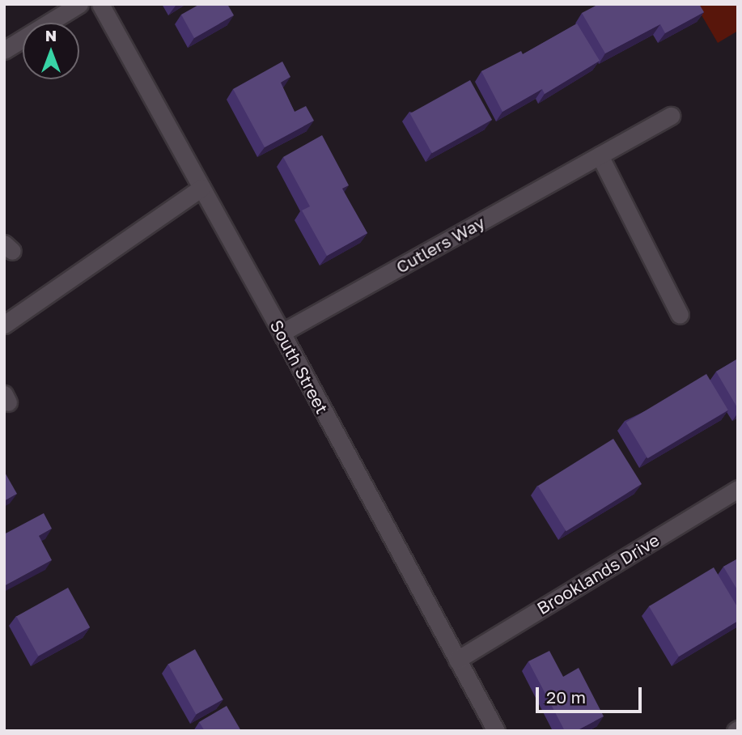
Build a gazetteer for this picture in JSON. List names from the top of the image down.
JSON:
{
  "streets": {
    "street": ["Cutlers Way", "South Street", "Brooklands Drive"]
  },
  "crossings": [
    ["Cutlers Way", "South Street"],
    ["South Street", "Brooklands Drive"]
  ],
  "scale_bar": "20 m",
  "north": "top"
}
